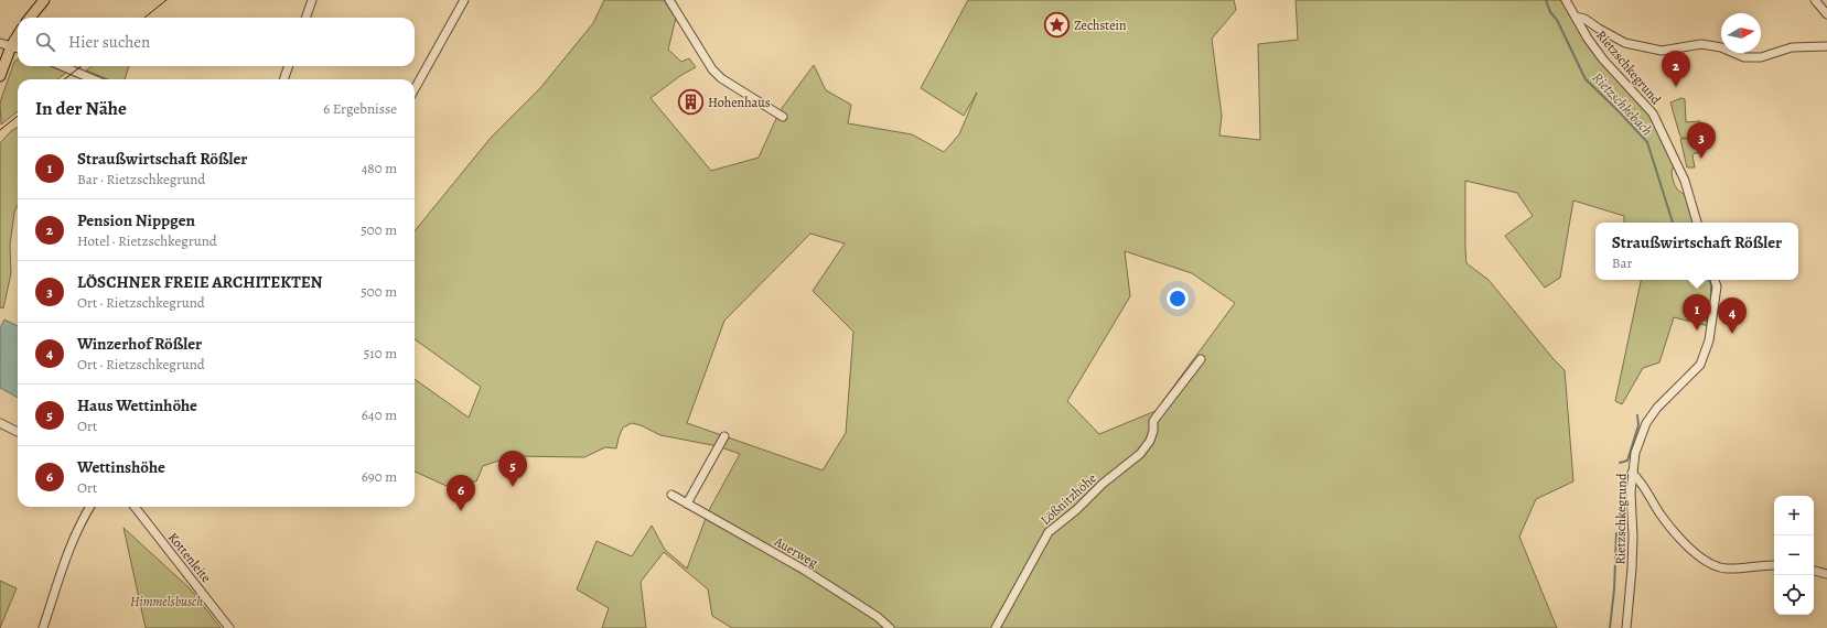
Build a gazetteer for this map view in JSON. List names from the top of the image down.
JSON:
{
  "streets": {
    "street": [
      "Rietzschkegrund",
      "Lößnitzhöhe",
      "Auerweg",
      "Kottenleite"
    ]
  },
  "water": ["Rietzschkebach"],
  "parks": ["Himmelsbusch"],
  "places": {
    "place": ["Zechstein"],
    "building": ["Hohenhaus"]
  },
  "north": "right",
  "page": {
    "search": "Hier suchen",
    "pins": [
      "2",
      "3",
      "1",
      "4",
      "5",
      "6"
    ],
    "heading": ["In der Nähe", "6 Ergebnisse"],
    "list": [
      {
        "mark": "1",
        "name": "Straußwirtschaft Rößler",
        "note": "Bar · Rietzschkegrund",
        "value": "480 m"
      },
      {
        "mark": "2",
        "name": "Pension Nippgen",
        "note": "Hotel · Rietzschkegrund",
        "value": "500 m"
      },
      {
        "mark": "3",
        "name": "LÖSCHNER FREIE ARCHITEKTEN",
        "note": "Ort · Rietzschkegrund",
        "value": "500 m"
      },
      {
        "mark": "4",
        "name": "Winzerhof Rößler",
        "note": "Ort · Rietzschkegrund",
        "value": "510 m"
      },
      {
        "mark": "5",
        "name": "Haus Wettinhöhe",
        "note": "Ort",
        "value": "640 m"
      },
      {
        "mark": "6",
        "name": "Wettinshöhe",
        "note": "Ort",
        "value": "690 m"
      }
    ],
    "popup": ["Straußwirtschaft Rößler", "Bar"],
    "map_buttons": ["+", "−"]
  }
}
